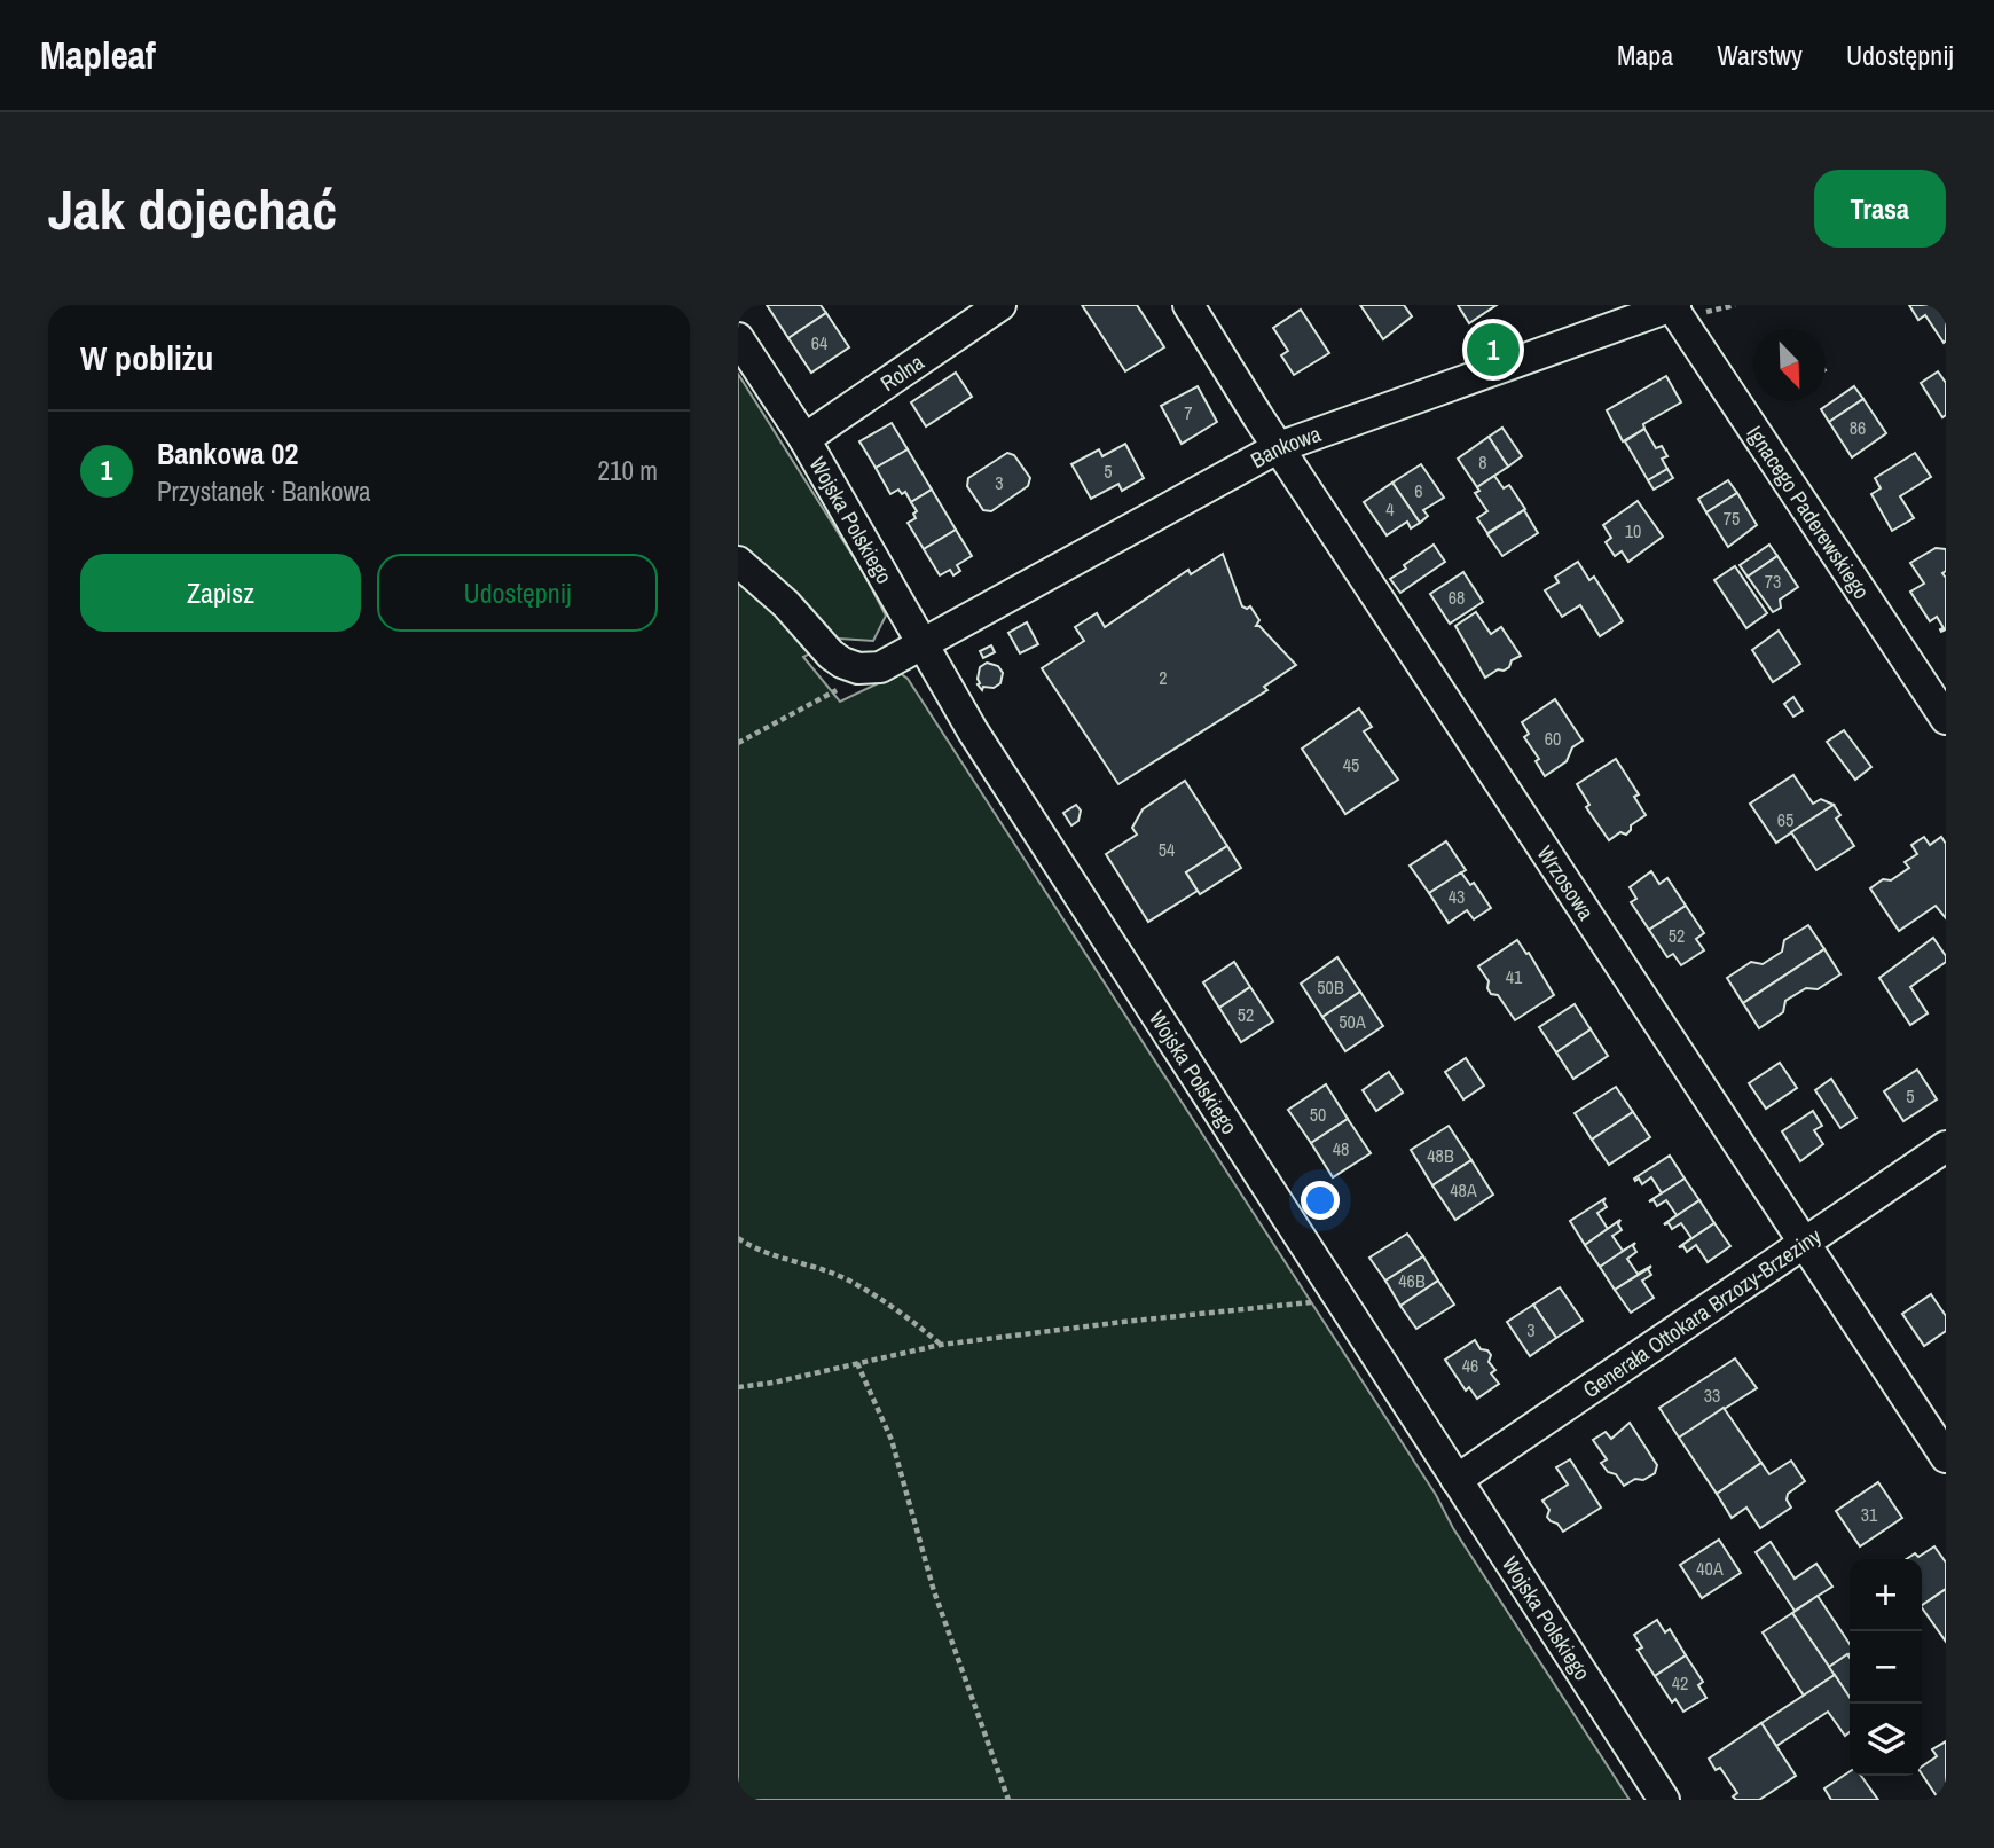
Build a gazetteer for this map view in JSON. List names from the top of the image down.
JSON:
{
  "streets": {
    "street": [
      "Rolna",
      "Bankowa",
      "Ignacego Paderewskiego",
      "Wojska Polskiego",
      "Wrzosowa",
      "Generała Ottokara Brzozy-Brzeziny"
    ]
  },
  "crossings": [
    ["Rolna", "Wojska Polskiego"],
    ["Bankowa", "Ignacego Paderewskiego"],
    ["Bankowa", "Wojska Polskiego"],
    ["Bankowa", "Wrzosowa"],
    ["Wojska Polskiego", "Generała Ottokara Brzozy-Brzeziny"],
    ["Wrzosowa", "Generała Ottokara Brzozy-Brzeziny"]
  ],
  "house_numbers": [
    "64",
    "7",
    "86",
    "8",
    "5",
    "3",
    "6",
    "4",
    "75",
    "10",
    "73",
    "68",
    "2",
    "60",
    "45",
    "65",
    "54",
    "43",
    "52",
    "41",
    "50B",
    "52",
    "50A",
    "5",
    "50",
    "48",
    "48B",
    "48A",
    "46B",
    "3",
    "46",
    "33",
    "31",
    "40A",
    "42"
  ],
  "north": "bottom right",
  "page": {
    "header": "Mapleaf",
    "nav": ["Mapa", "Warstwy", "Udostępnij"],
    "buttons": [
      "Trasa",
      ["Zapisz", "Udostępnij"]
    ],
    "title": "Jak dojechać",
    "heading": "W pobliżu",
    "pins": "1",
    "list": [
      {
        "mark": "1",
        "name": "Bankowa 02",
        "note": "Przystanek · Bankowa",
        "value": "210 m"
      }
    ],
    "map_buttons": ["+", "−"]
  }
}
